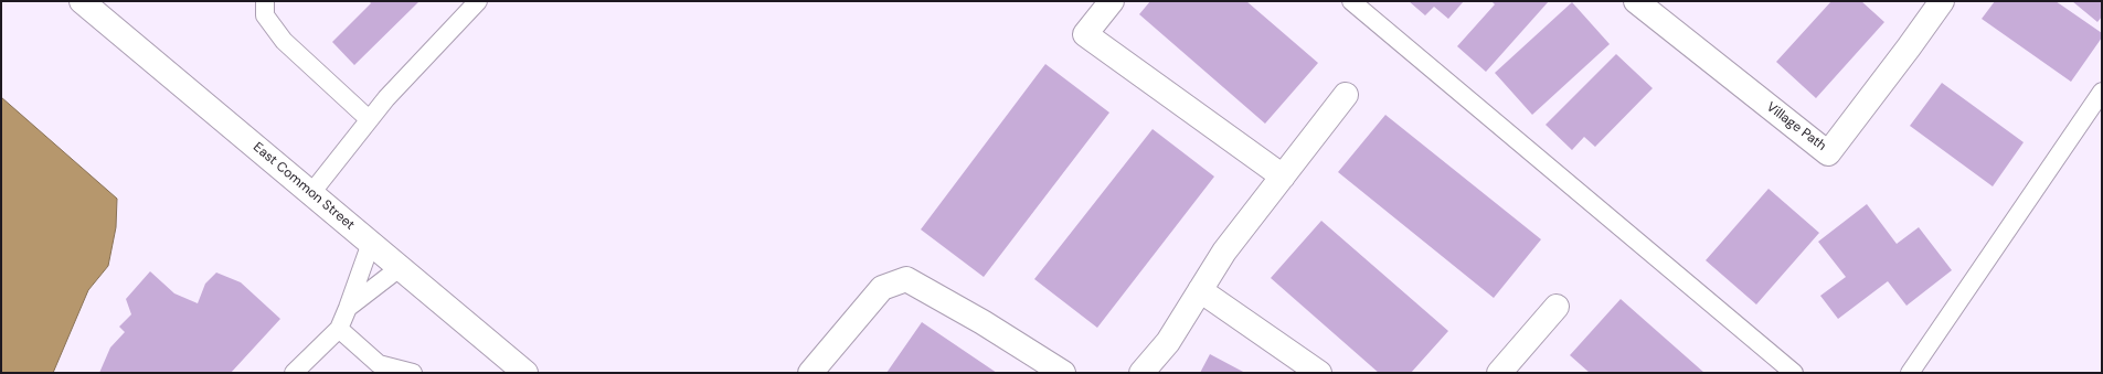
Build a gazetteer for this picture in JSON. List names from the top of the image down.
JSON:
{
  "streets": {
    "street": ["Village Path", "East Common Street"]
  }
}
